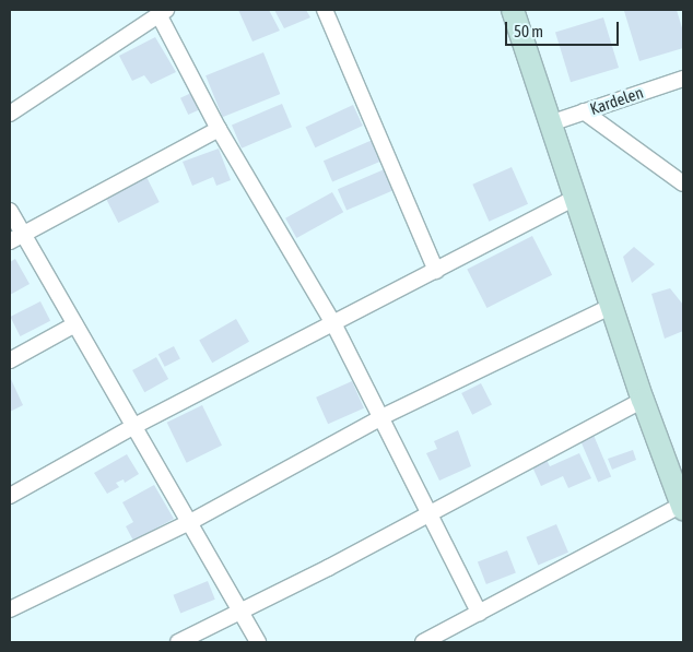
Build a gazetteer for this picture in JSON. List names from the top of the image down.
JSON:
{
  "streets": {
    "street": ["Kardelen"]
  },
  "scale_bar": "50 m"
}
